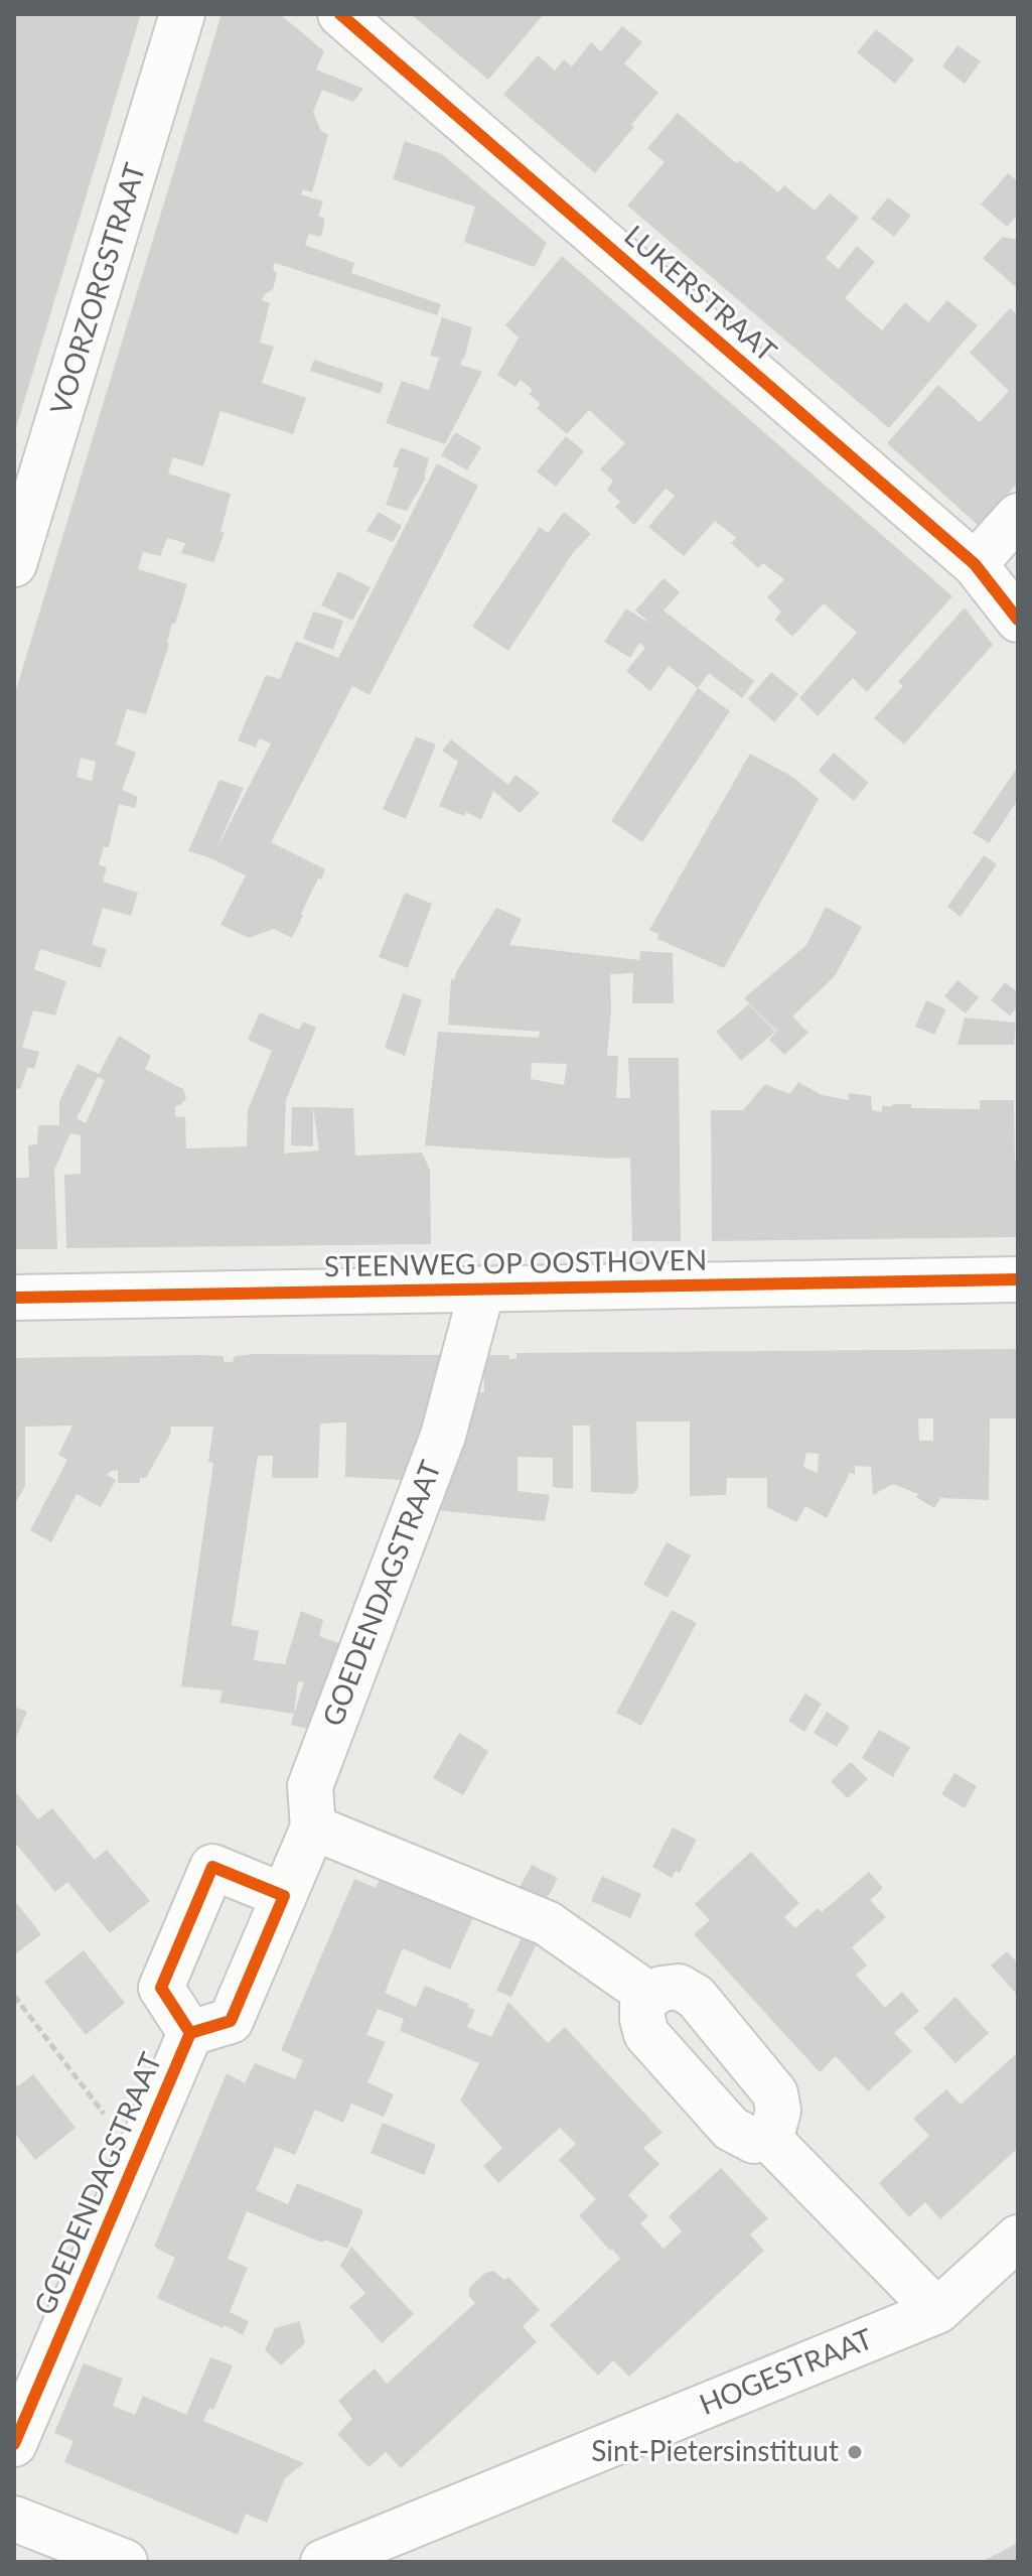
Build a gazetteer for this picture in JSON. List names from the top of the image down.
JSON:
{
  "streets": {
    "street": [
      "VOORZORGSTRAAT",
      "LUKERSTRAAT",
      "STEENWEG OP OOSTHOVEN",
      "GOEDENDAGSTRAAT",
      "HOGESTRAAT"
    ]
  },
  "crossings": [
    ["STEENWEG OP OOSTHOVEN", "GOEDENDAGSTRAAT"]
  ],
  "places": ["Sint-Pietersinstituut"]
}
